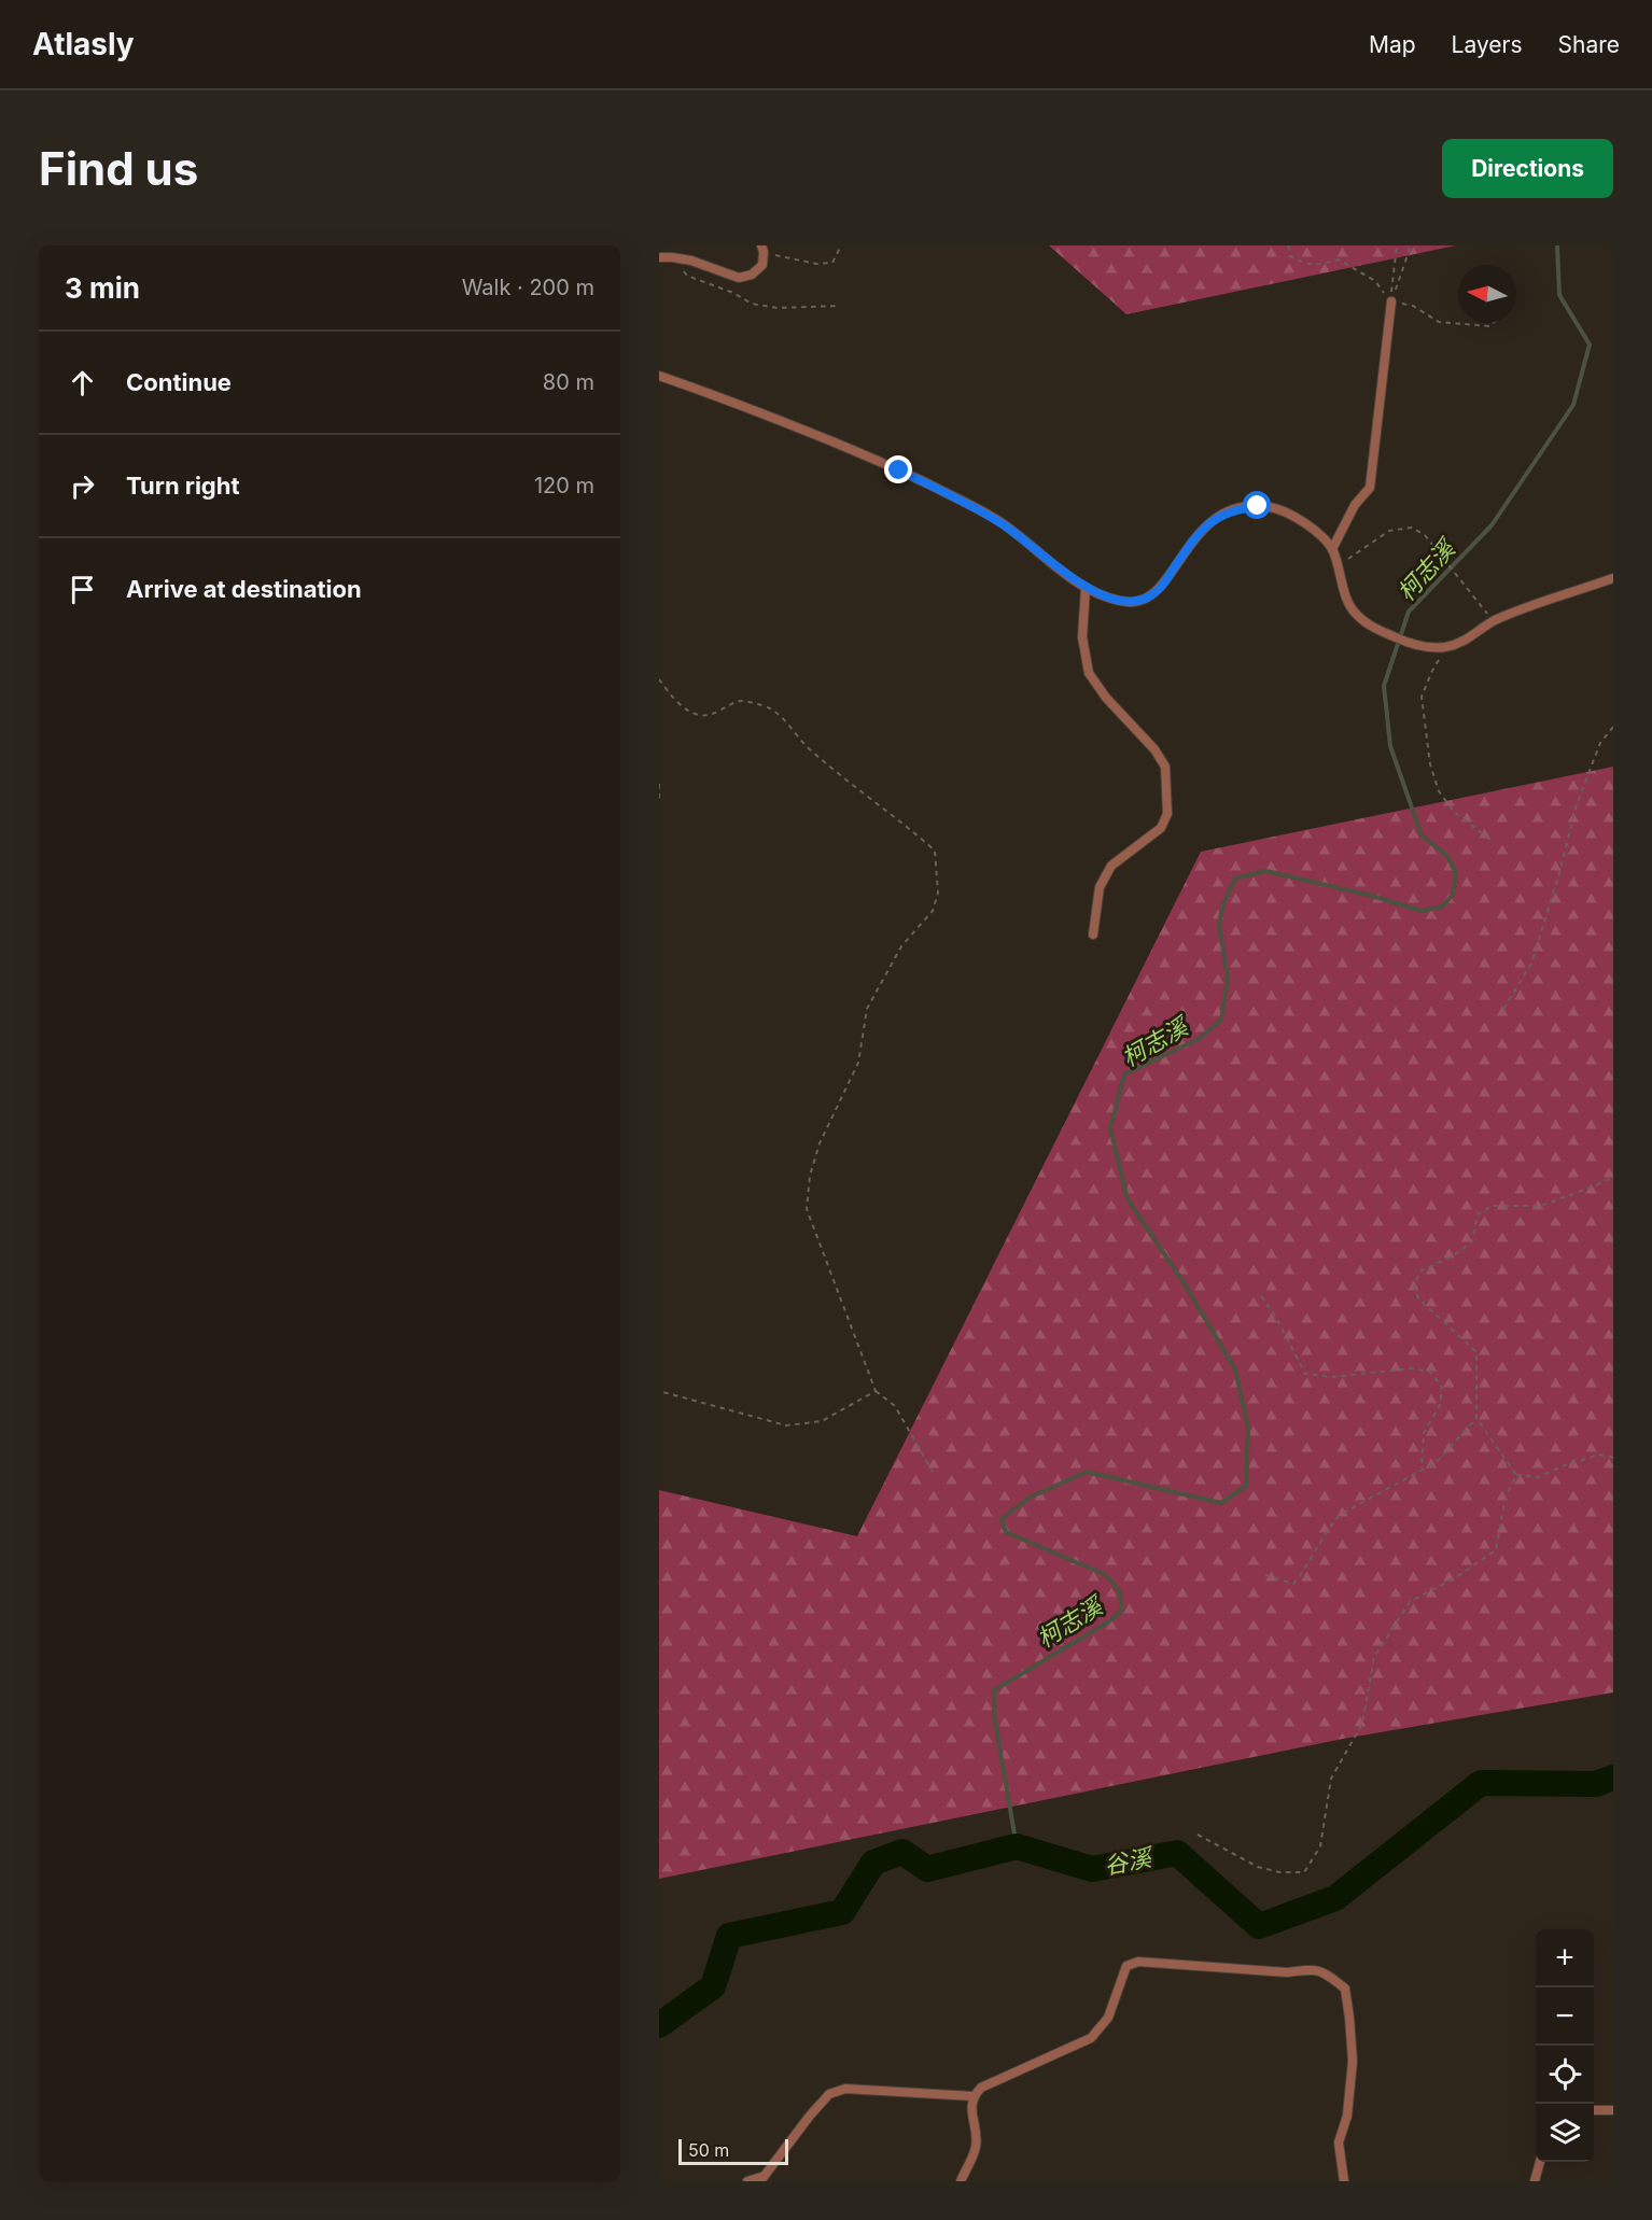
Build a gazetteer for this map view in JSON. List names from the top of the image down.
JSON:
{
  "water": ["柯志溪", "谷溪"],
  "scale_bar": "50 m",
  "north": "left",
  "page": {
    "header": "Atlasly",
    "nav": ["Map", "Layers", "Share"],
    "buttons": "Directions",
    "title": "Find us",
    "heading": ["3 min", "Walk · 200 m"],
    "list": [
      ["Continue", "80 m"],
      ["Turn right", "120 m"],
      "Arrive at destination"
    ],
    "map_buttons": ["+", "−"],
    "scale": "50 m"
  }
}
